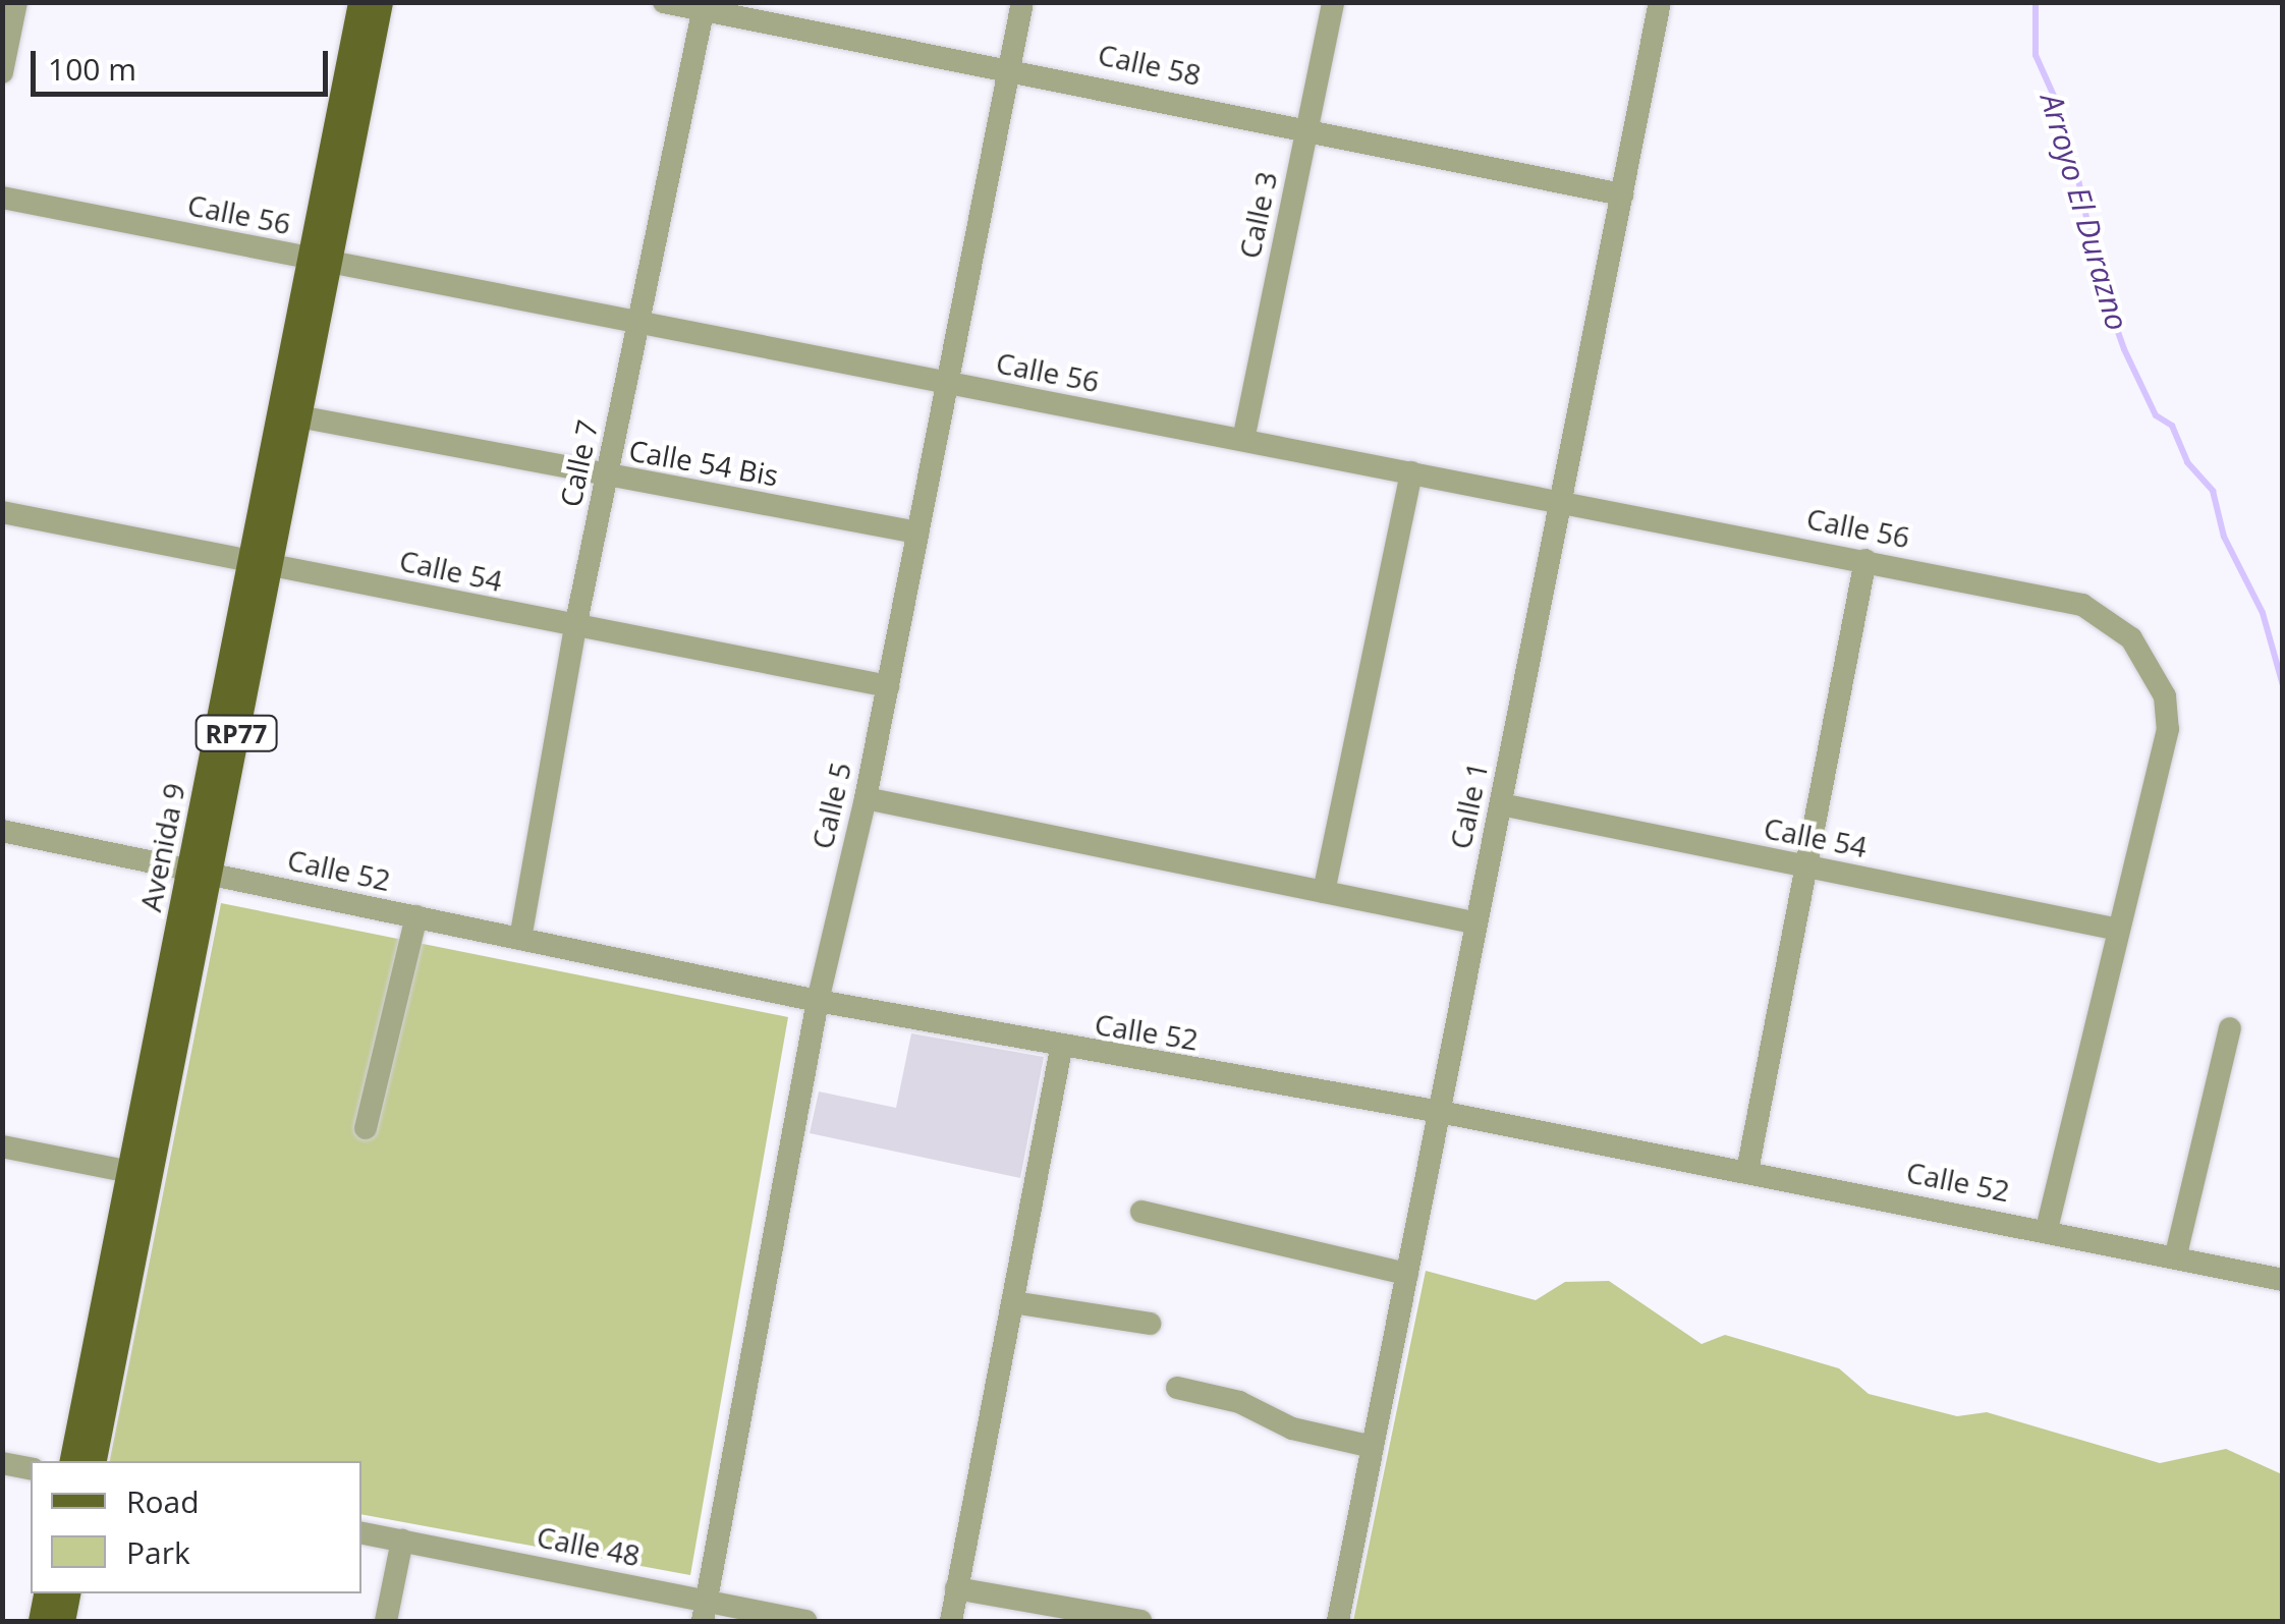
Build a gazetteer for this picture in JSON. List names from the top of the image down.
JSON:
{
  "streets": {
    "main road": ["RP77", "Avenida 9"],
    "street": [
      "Calle 58",
      "Calle 56",
      "Calle 3",
      "Calle 54 Bis",
      "Calle 7",
      "Calle 54",
      "Calle 5",
      "Calle 1",
      "Calle 52",
      "Calle 48"
    ]
  },
  "crossings": [
    ["Calle 58", "Calle 3"],
    ["Calle 58", "Calle 7"],
    ["Calle 58", "Calle 5"],
    ["Calle 58", "Calle 1"],
    ["Calle 56", "Calle 3"],
    ["Calle 56", "Calle 7"],
    ["Calle 56", "Calle 54"],
    ["Calle 56", "Calle 5"],
    ["Calle 56", "Calle 1"],
    ["Calle 56", "Avenida 9"],
    ["Calle 54 Bis", "Calle 7"],
    ["Calle 54 Bis", "Calle 5"],
    ["Calle 54 Bis", "Avenida 9"],
    ["Calle 7", "Calle 54"],
    ["Calle 7", "Calle 52"],
    ["Calle 54", "Calle 5"],
    ["Calle 54", "Calle 1"],
    ["Calle 54", "Avenida 9"],
    ["Calle 5", "Calle 52"],
    ["Calle 5", "Calle 48"],
    ["Calle 1", "Calle 52"],
    ["Avenida 9", "Calle 52"]
  ],
  "water": ["Arroyo El Durazno"],
  "legend": ["Road", "Park"],
  "scale_bar": "100 m"
}
